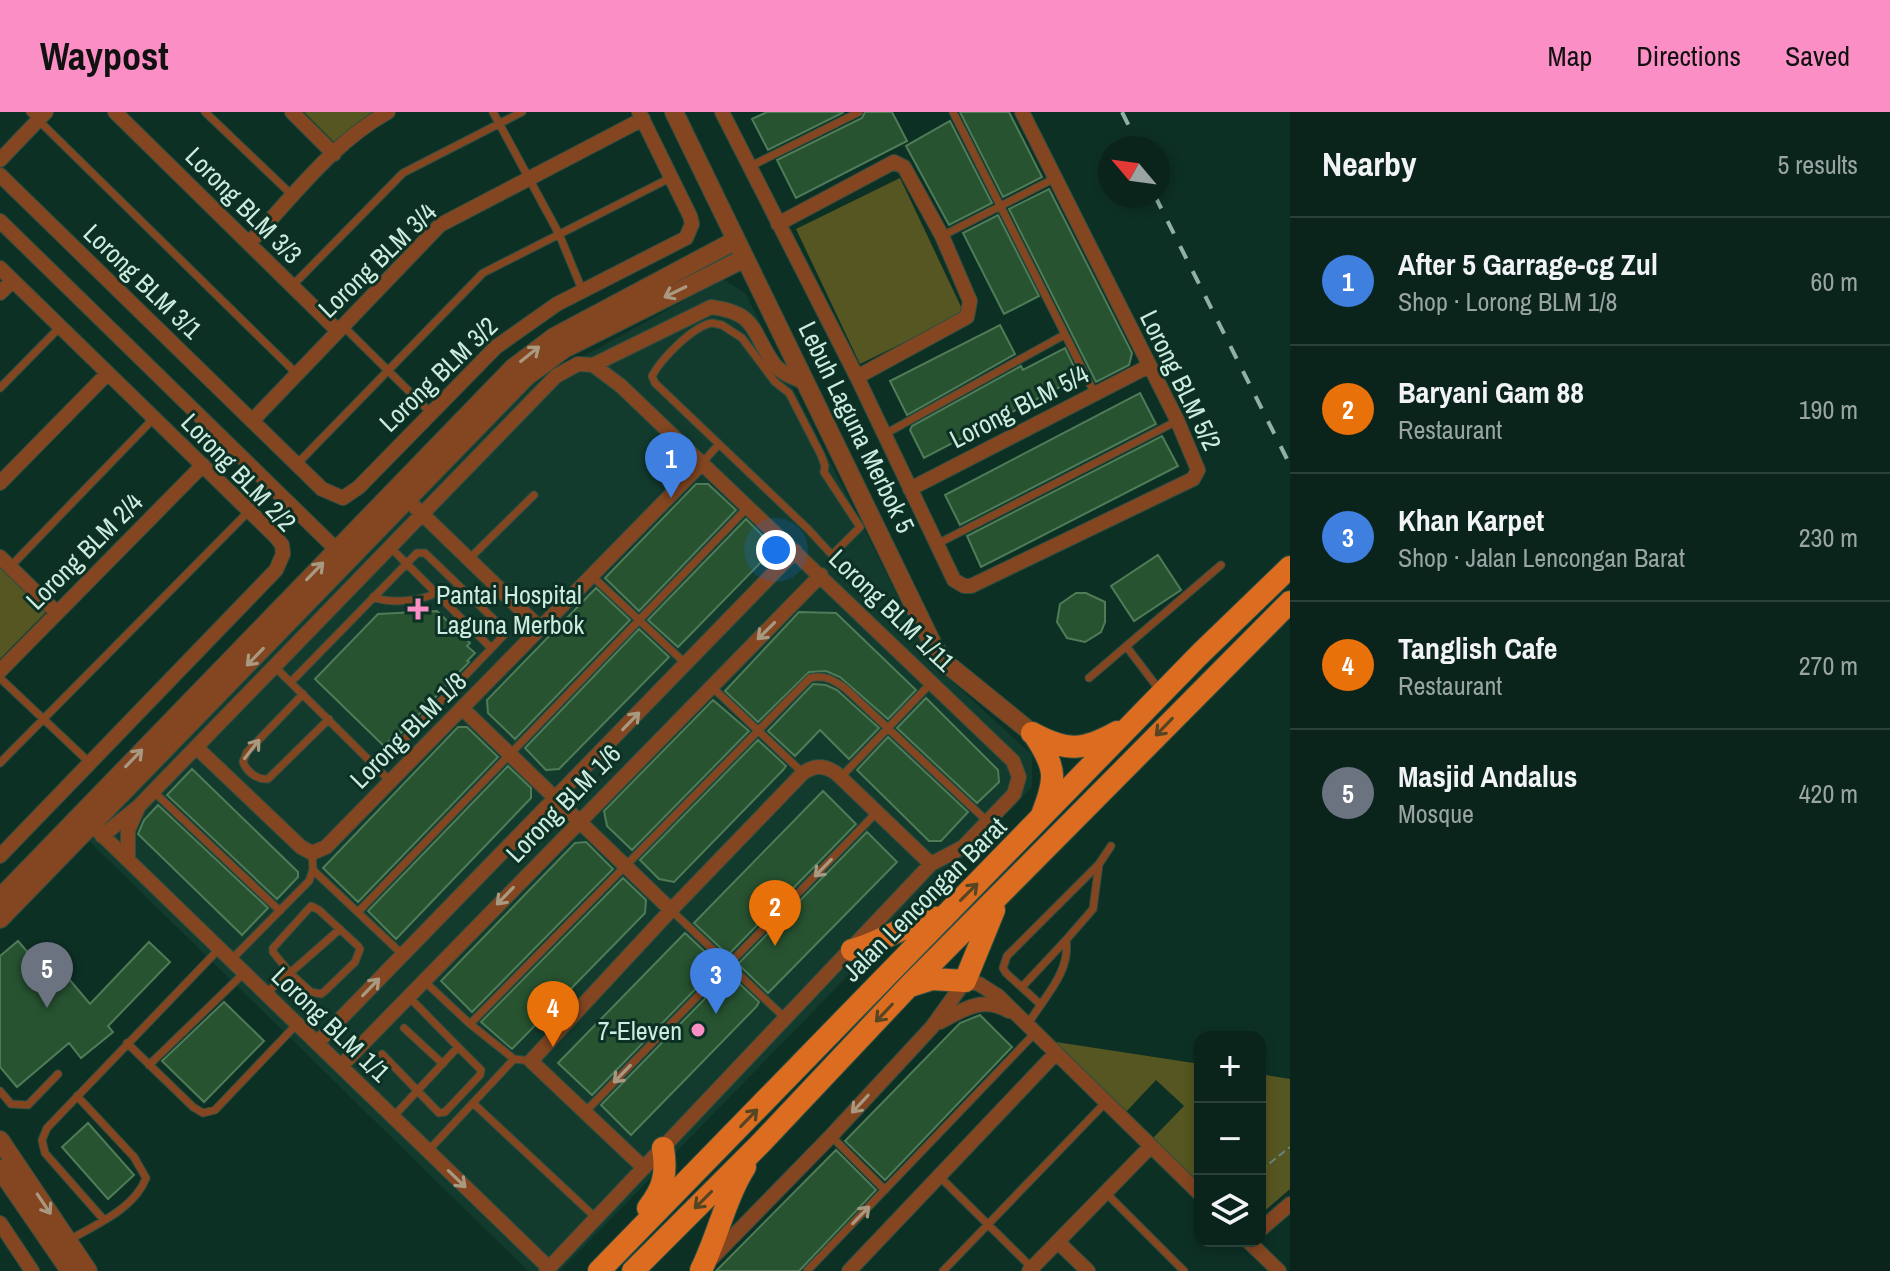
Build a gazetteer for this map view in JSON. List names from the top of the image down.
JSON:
{
  "streets": {
    "highway": ["Jalan Lencongan Barat"],
    "street": [
      "Lorong BLM 3/3",
      "Lorong BLM 3/4",
      "Lorong BLM 3/1",
      "Lorong BLM 3/2",
      "Lorong BLM 5/2",
      "Lorong BLM 5/4",
      "Lebuh Laguna Merbok 5",
      "Lorong BLM 2/2",
      "Lorong BLM 2/4",
      "Lorong BLM 1/11",
      "Lorong BLM 1/8",
      "Lorong BLM 1/6",
      "Lorong BLM 1/1"
    ]
  },
  "crossings": [
    ["Lorong BLM 3/3", "Lorong BLM 3/4"],
    ["Lorong BLM 3/4", "Lorong BLM 3/1"],
    ["Lorong BLM 3/4", "Lorong BLM 3/2"],
    ["Lorong BLM 3/1", "Lorong BLM 3/2"],
    ["Lorong BLM 5/2", "Lorong BLM 5/4"],
    ["Lorong BLM 5/2", "Lebuh Laguna Merbok 5"],
    ["Lorong BLM 5/4", "Lebuh Laguna Merbok 5"],
    ["Lorong BLM 2/2", "Lorong BLM 2/4"],
    ["Lorong BLM 1/11", "Lorong BLM 1/8"],
    ["Lorong BLM 1/11", "Lorong BLM 1/6"],
    ["Lorong BLM 1/11", "Lorong BLM 1/1"],
    ["Lorong BLM 1/6", "Lorong BLM 1/1"]
  ],
  "places": {
    "health": ["Pantai Hospital Laguna Merbok"],
    "other": ["7-Eleven"]
  },
  "north": "top left",
  "page": {
    "header": "Waypost",
    "nav": ["Map", "Directions", "Saved"],
    "heading": ["Nearby", "5 results"],
    "list": [
      {
        "mark": "1",
        "name": "After 5 Garrage-cg Zul",
        "note": "Shop · Lorong BLM 1/8",
        "value": "60 m"
      },
      {
        "mark": "2",
        "name": "Baryani Gam 88",
        "note": "Restaurant",
        "value": "190 m"
      },
      {
        "mark": "3",
        "name": "Khan Karpet",
        "note": "Shop · Jalan Lencongan Barat",
        "value": "230 m"
      },
      {
        "mark": "4",
        "name": "Tanglish Cafe",
        "note": "Restaurant",
        "value": "270 m"
      },
      {
        "mark": "5",
        "name": "Masjid Andalus",
        "note": "Mosque",
        "value": "420 m"
      }
    ],
    "pins": [
      "1",
      "2",
      "5",
      "3",
      "4"
    ],
    "map_buttons": ["+", "−"]
  }
}
